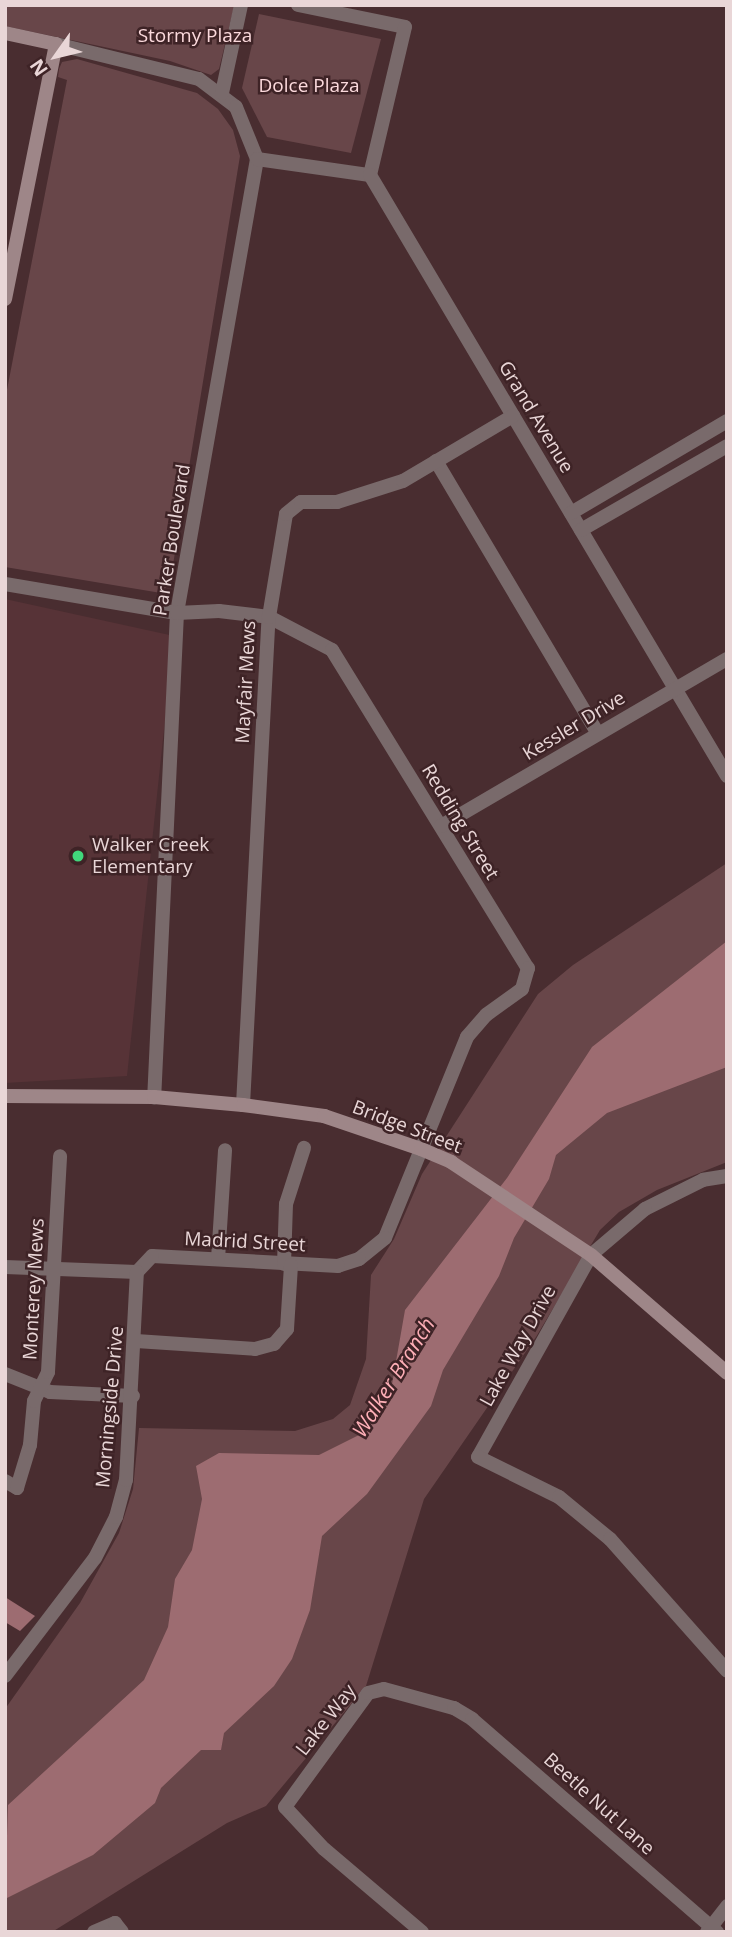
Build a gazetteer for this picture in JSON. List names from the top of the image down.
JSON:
{
  "streets": {
    "street": [
      "Grand Avenue",
      "Parker Boulevard",
      "Mayfair Mews",
      "Kessler Drive",
      "Redding Street",
      "Bridge Street",
      "Madrid Street",
      "Monterey Mews",
      "Lake Way Drive",
      "Morningside Drive",
      "Lake Way",
      "Beetle Nut Lane"
    ]
  },
  "crossings": [
    ["Grand Avenue", "Mayfair Mews"],
    ["Grand Avenue", "Kessler Drive"],
    ["Parker Boulevard", "Redding Street"],
    ["Parker Boulevard", "Bridge Street"],
    ["Mayfair Mews", "Redding Street"],
    ["Mayfair Mews", "Bridge Street"],
    ["Kessler Drive", "Redding Street"],
    ["Redding Street", "Bridge Street"],
    ["Redding Street", "Madrid Street"],
    ["Bridge Street", "Madrid Street"],
    ["Bridge Street", "Lake Way Drive"],
    ["Madrid Street", "Morningside Drive"],
    ["Lake Way", "Beetle Nut Lane"]
  ],
  "water": ["Walker Branch"],
  "parks": ["Stormy Plaza", "Dolce Plaza"],
  "places": ["Walker Creek Elementary"],
  "north": "bottom left"
}
